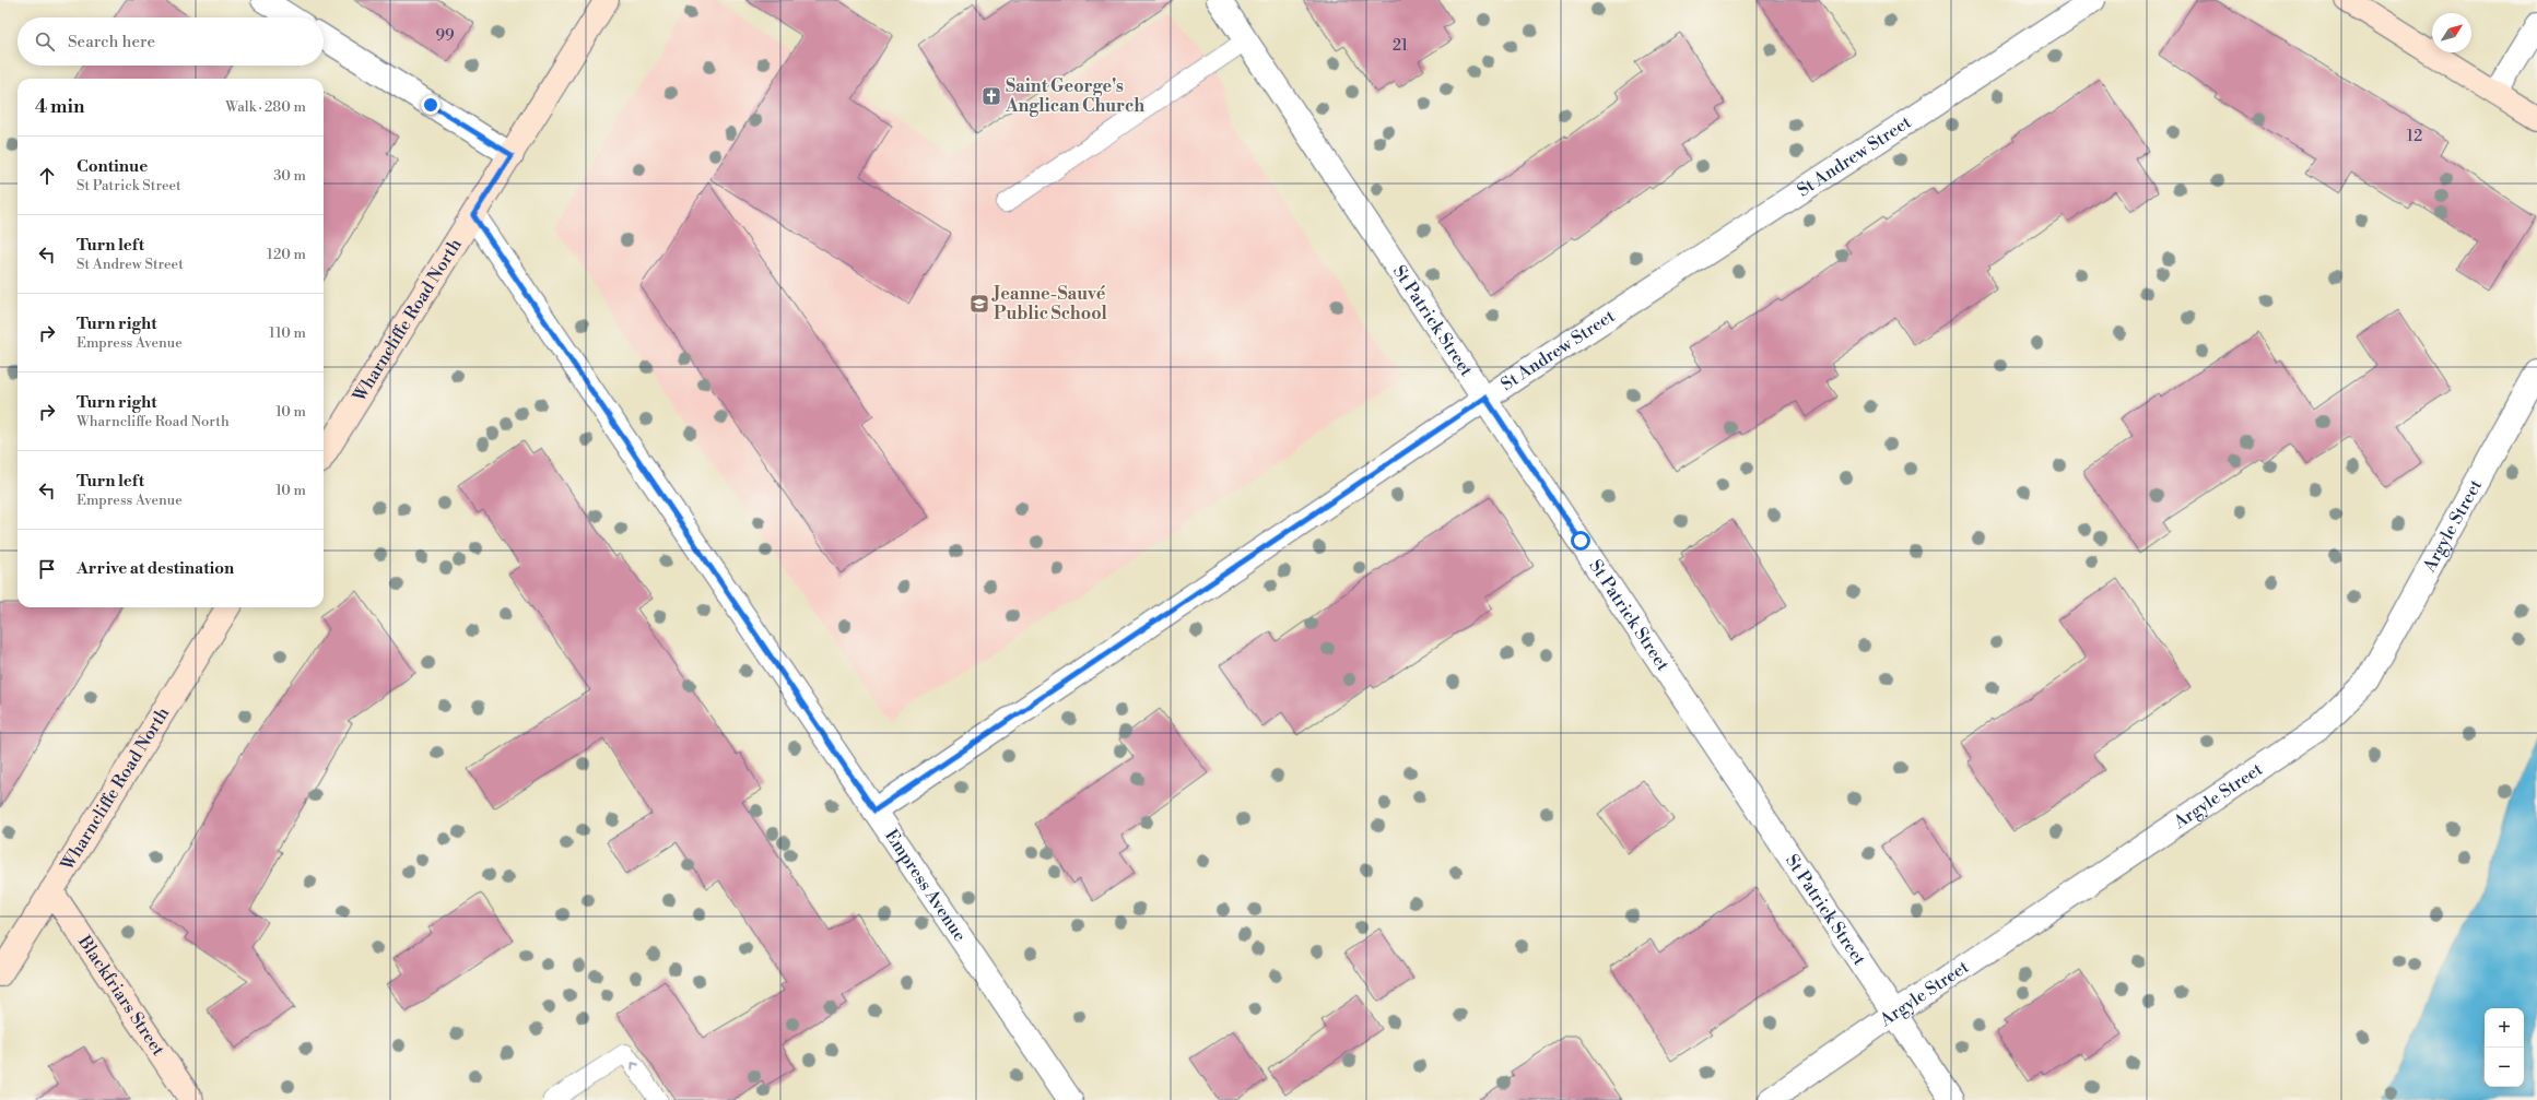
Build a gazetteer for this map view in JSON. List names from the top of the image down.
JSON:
{
  "streets": {
    "main road": ["Wharncliffe Road North", "Blackfriars Street"],
    "street": [
      "St Andrew Street",
      "St Patrick Street",
      "Argyle Street",
      "Empress Avenue"
    ]
  },
  "crossings": [
    ["St Andrew Street", "St Patrick Street"],
    ["St Andrew Street", "Empress Avenue"],
    ["Wharncliffe Road North", "Empress Avenue"],
    ["Wharncliffe Road North", "Blackfriars Street"],
    ["St Patrick Street", "Argyle Street"]
  ],
  "places": {
    "church": ["Saint George's Anglican Church"],
    "school or university": ["Jeanne-Sauvé Public School"]
  },
  "house_numbers": ["99", "21", "12"],
  "north": "top right",
  "page": {
    "search": "Search here",
    "heading": ["4 min", "Walk · 280 m"],
    "list": [
      ["Continue", "St Patrick Street", "30 m"],
      ["Turn left", "St Andrew Street", "120 m"],
      ["Turn right", "Empress Avenue", "110 m"],
      ["Turn right", "Wharncliffe Road North", "10 m"],
      ["Turn left", "Empress Avenue", "10 m"],
      "Arrive at destination"
    ],
    "map_buttons": ["+", "−"]
  }
}
